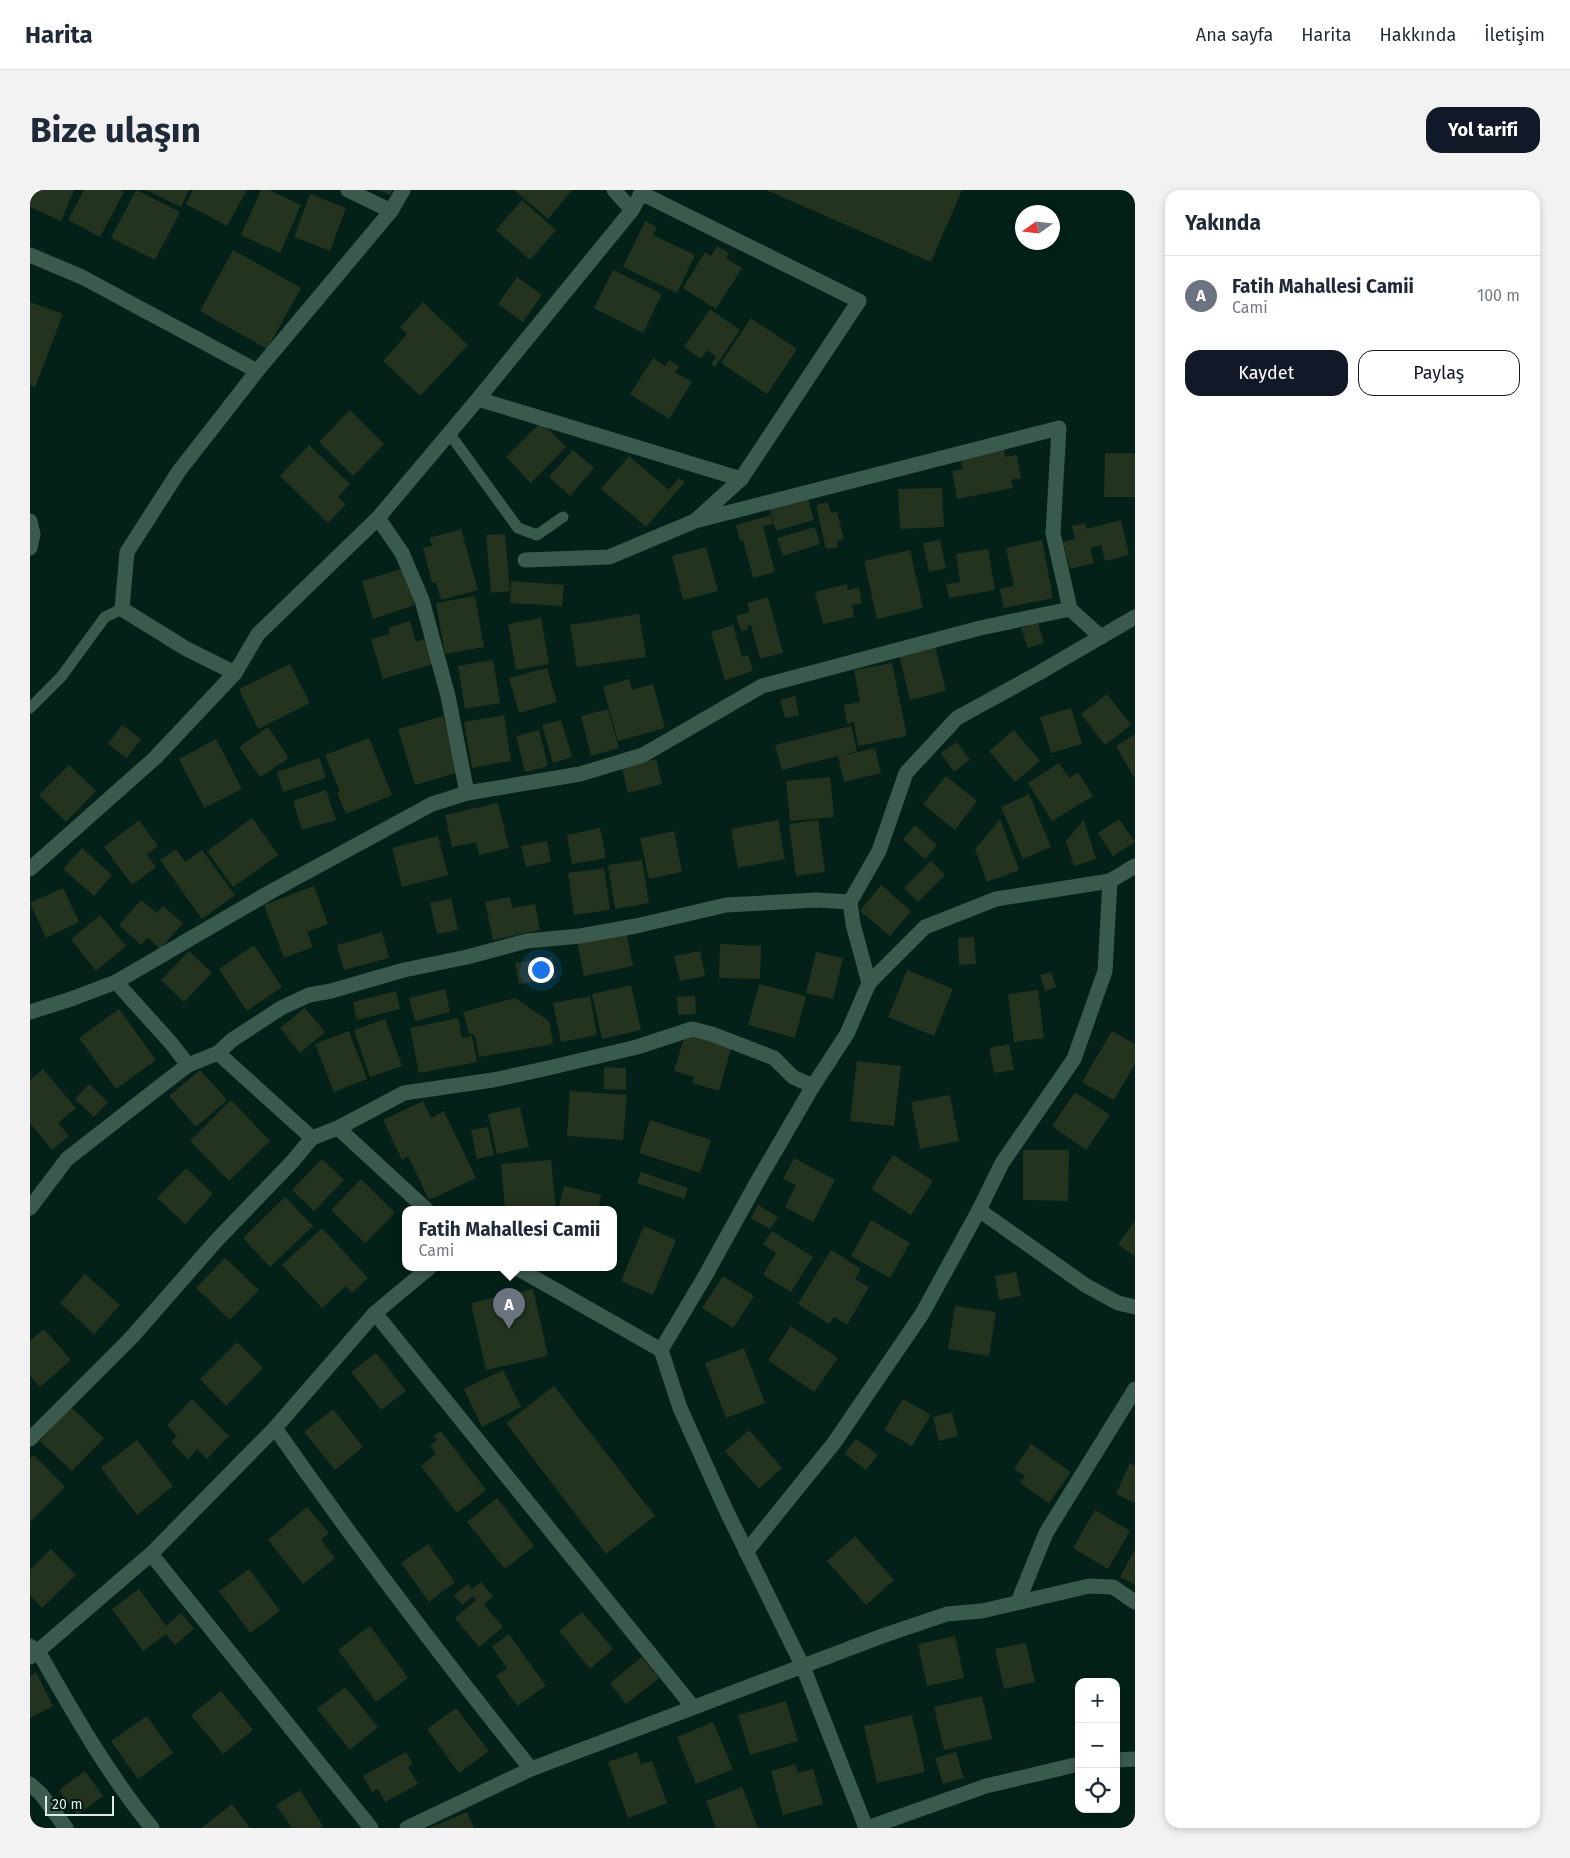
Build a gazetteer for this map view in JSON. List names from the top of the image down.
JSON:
{
  "scale_bar": "20 m",
  "north": "left",
  "page": {
    "header": "Harita",
    "nav": [
      "Ana sayfa",
      "Harita",
      "Hakkında",
      "İletişim"
    ],
    "buttons": [
      "Yol tarifi",
      ["Kaydet", "Paylaş"]
    ],
    "title": "Bize ulaşın",
    "heading": "Yakında",
    "list": [
      {
        "mark": "A",
        "name": "Fatih Mahallesi Camii",
        "note": "Cami",
        "value": "100 m"
      }
    ],
    "popup": ["Fatih Mahallesi Camii", "Cami"],
    "pins": "A",
    "map_buttons": ["+", "−"],
    "scale": "20 m"
  }
}
